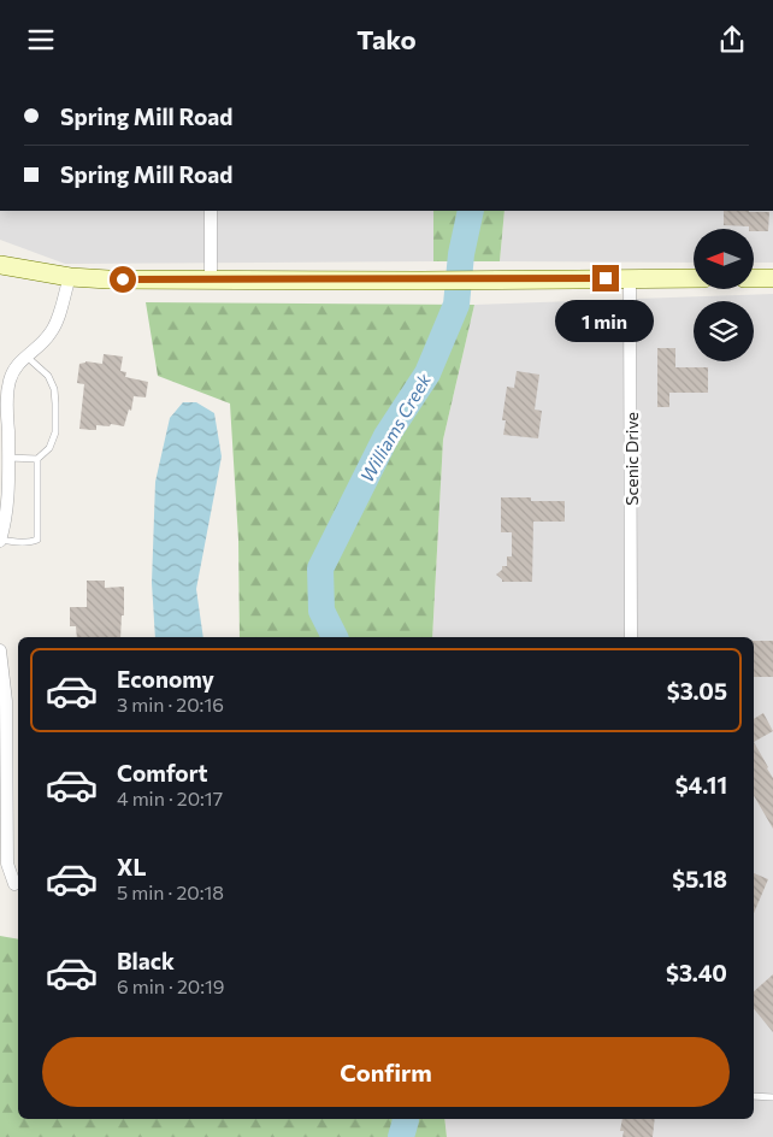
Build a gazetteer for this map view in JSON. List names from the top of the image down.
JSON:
{
  "streets": {
    "street": ["Scenic Drive"]
  },
  "water": ["Williams Creek"],
  "north": "left",
  "page": {
    "header": "Tako",
    "banner": ["Spring Mill Road", "Spring Mill Road"],
    "bubble": "1 min",
    "list": [
      {
        "name": "Economy",
        "note": "3 min · 20:16",
        "value": "$3.05"
      },
      {
        "name": "Comfort",
        "note": "4 min · 20:17",
        "value": "$4.11"
      },
      {
        "name": "XL",
        "note": "5 min · 20:18",
        "value": "$5.18"
      },
      {
        "name": "Black",
        "note": "6 min · 20:19",
        "value": "$3.40"
      }
    ],
    "buttons": "Confirm"
  }
}
